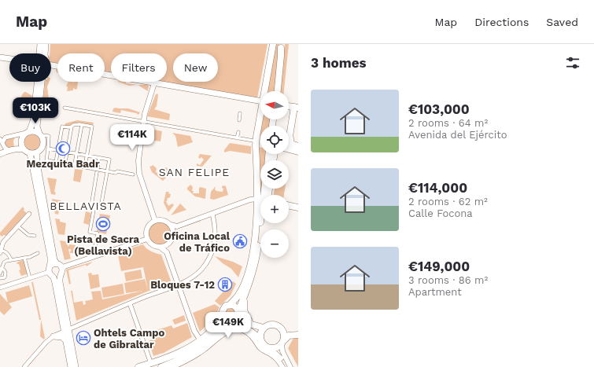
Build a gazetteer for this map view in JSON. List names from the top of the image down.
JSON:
{
  "districts": ["SAN FELIPE", "BELLAVISTA"],
  "places": {
    "mosque": ["Mezquita Badr"],
    "sports": ["Pista de Sacra (Bellavista)"],
    "public building": ["Oficina Local de Tráfico"],
    "building": ["Bloques 7-12"],
    "hotel": ["Ohtels Campo de Gibraltar"]
  },
  "north": "left",
  "page": {
    "header": "Map",
    "nav": ["Map", "Directions", "Saved"],
    "heading": "3 homes",
    "chip": [
      "Buy",
      "Rent",
      "Filters",
      "New"
    ],
    "list": [
      {
        "name": "€103,000",
        "note": "2 rooms · 64 m² · Avenida del Ejército"
      },
      {
        "name": "€114,000",
        "note": "2 rooms · 62 m² · Calle Focona"
      },
      {
        "name": "€149,000",
        "note": "3 rooms · 86 m² · Apartment"
      }
    ],
    "map_buttons": ["+", "−"],
    "price": ["€103K", "€114K", "€149K"]
  }
}
